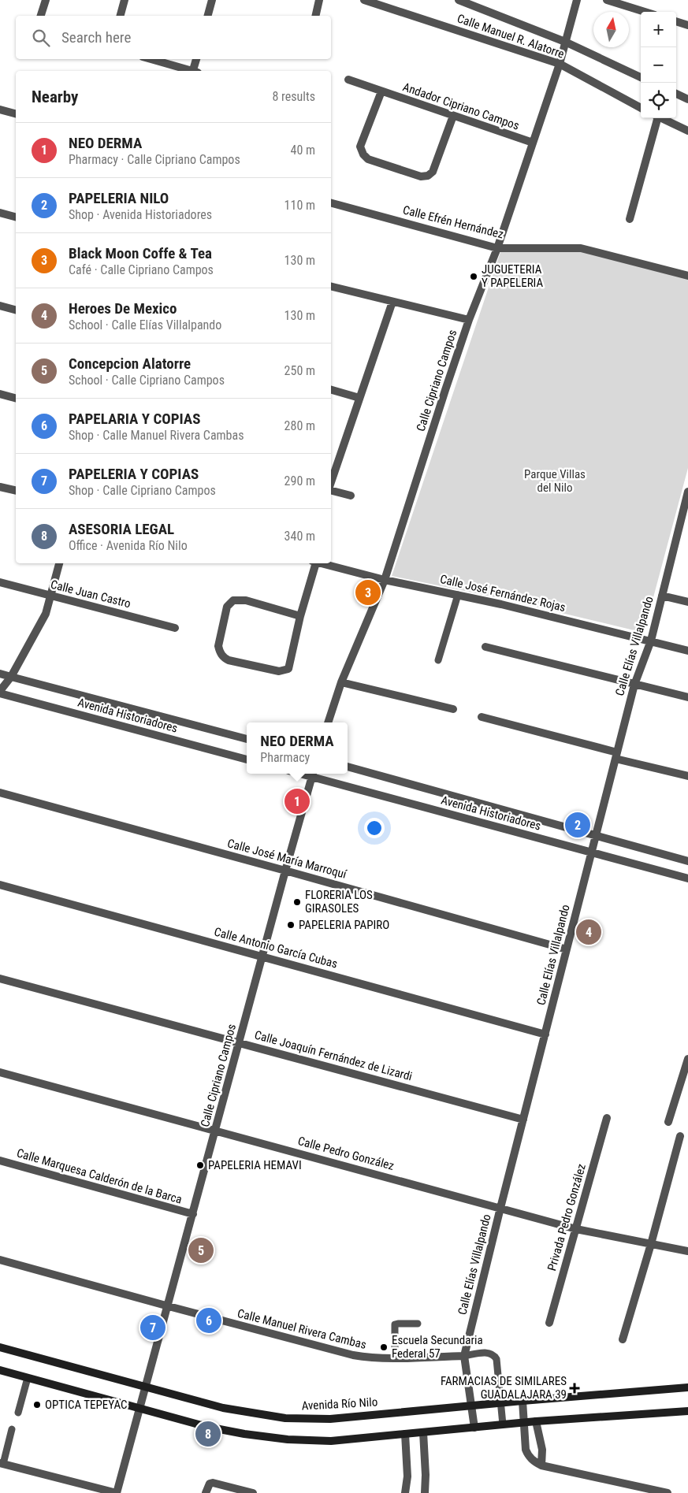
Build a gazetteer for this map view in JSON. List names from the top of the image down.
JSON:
{
  "streets": {
    "main road": ["Avenida Río Nilo"],
    "street": [
      "Calle Manuel R. Alatorre",
      "Andador Cipriano Campos",
      "Calle Efrén Hernández",
      "Calle Cipriano Campos",
      "Calle José Fernández Rojas",
      "Calle Juan Castro",
      "Calle Elías Villalpando",
      "Avenida Historiadores",
      "Calle José María Marroquí",
      "Calle Antonio García Cubas",
      "Calle Joaquín Fernández de Lizardi",
      "Calle Pedro González",
      "Calle Marquesa Calderón de la Barca",
      "Privada Pedro González",
      "Calle Manuel Rivera Cambas"
    ]
  },
  "crossings": [
    ["Calle Manuel R. Alatorre", "Calle Cipriano Campos"],
    ["Andador Cipriano Campos", "Calle Cipriano Campos"],
    ["Calle Efrén Hernández", "Calle Cipriano Campos"],
    ["Calle Cipriano Campos", "Calle José Fernández Rojas"],
    ["Calle Cipriano Campos", "Avenida Historiadores"],
    ["Calle Cipriano Campos", "Calle José María Marroquí"],
    ["Calle Cipriano Campos", "Calle Antonio García Cubas"],
    ["Calle Cipriano Campos", "Calle Joaquín Fernández de Lizardi"],
    ["Calle Cipriano Campos", "Calle Pedro González"],
    ["Calle Cipriano Campos", "Calle Marquesa Calderón de la Barca"],
    ["Calle Cipriano Campos", "Calle Manuel Rivera Cambas"],
    ["Calle Cipriano Campos", "Avenida Río Nilo"],
    ["Calle José Fernández Rojas", "Calle Elías Villalpando"],
    ["Calle Elías Villalpando", "Avenida Historiadores"],
    ["Calle Elías Villalpando", "Calle José María Marroquí"],
    ["Calle Elías Villalpando", "Calle Antonio García Cubas"],
    ["Calle Elías Villalpando", "Calle Joaquín Fernández de Lizardi"],
    ["Calle Elías Villalpando", "Calle Pedro González"],
    ["Calle Elías Villalpando", "Calle Manuel Rivera Cambas"],
    ["Calle Elías Villalpando", "Avenida Río Nilo"],
    ["Calle Pedro González", "Privada Pedro González"]
  ],
  "parks": ["Parque Villas del Nilo"],
  "places": {
    "other": [
      "JUGUETERIA Y PAPELERIA",
      "FLORERIA LOS GIRASOLES",
      "PAPELERIA PAPIRO",
      "PAPELERIA HEMAVI",
      "Escuela Secundaria Federal 57",
      "OPTICA TEPEYAC"
    ],
    "health": ["FARMACIAS DE SIMILARES GUADALAJARA 39"]
  },
  "north": "top",
  "page": {
    "map_buttons": ["+", "−"],
    "search": "Search here",
    "heading": ["Nearby", "8 results"],
    "list": [
      {
        "mark": "1",
        "name": "NEO DERMA",
        "note": "Pharmacy · Calle Cipriano Campos",
        "value": "40 m"
      },
      {
        "mark": "2",
        "name": "PAPELERIA NILO",
        "note": "Shop · Avenida Historiadores",
        "value": "110 m"
      },
      {
        "mark": "3",
        "name": "Black Moon Coffe & Tea",
        "note": "Café · Calle Cipriano Campos",
        "value": "130 m"
      },
      {
        "mark": "4",
        "name": "Heroes De Mexico",
        "note": "School · Calle Elías Villalpando",
        "value": "130 m"
      },
      {
        "mark": "5",
        "name": "Concepcion Alatorre",
        "note": "School · Calle Cipriano Campos",
        "value": "250 m"
      },
      {
        "mark": "6",
        "name": "PAPELARIA Y COPIAS",
        "note": "Shop · Calle Manuel Rivera Cambas",
        "value": "280 m"
      },
      {
        "mark": "7",
        "name": "PAPELERIA Y COPIAS",
        "note": "Shop · Calle Cipriano Campos",
        "value": "290 m"
      },
      {
        "mark": "8",
        "name": "ASESORIA LEGAL",
        "note": "Office · Avenida Río Nilo",
        "value": "340 m"
      }
    ],
    "pins": [
      "3",
      "1",
      "2",
      "4",
      "5",
      "6",
      "7",
      "8"
    ],
    "popup": ["NEO DERMA", "Pharmacy"]
  }
}
